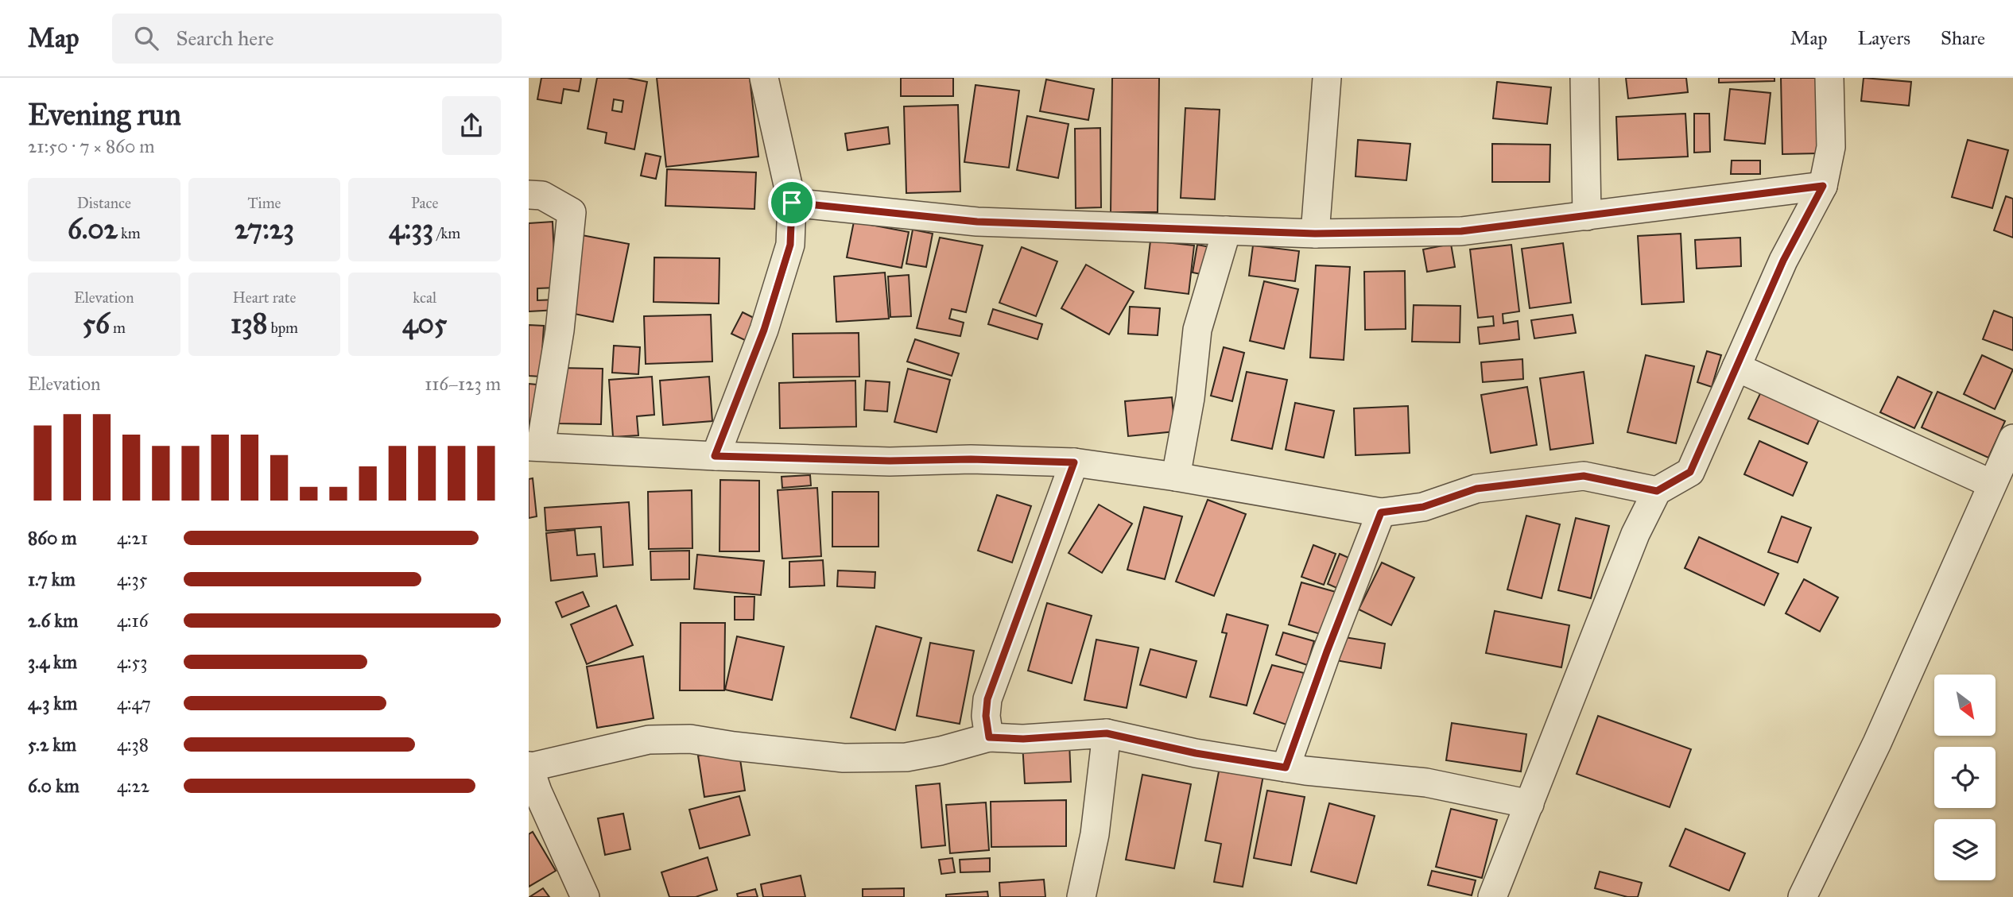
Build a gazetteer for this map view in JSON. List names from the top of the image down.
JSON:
{
  "north": "bottom right",
  "page": {
    "header": "Map",
    "search": "Search here",
    "nav": ["Map", "Layers", "Share"],
    "heading": ["Evening run", "21:50 · 7 × 860 m"],
    "stats": [
      ["Distance", "6.02 km"],
      ["Time", "27:23"],
      ["Pace", "4:33 /km"],
      ["Elevation", "56 m"],
      ["Heart rate", "138 bpm"],
      ["kcal", "405"]
    ],
    "chart": ["Elevation", "116–123 m"],
    "list": [
      {
        "name": "860 m",
        "note": "4:21"
      },
      {
        "name": "1.7 km",
        "note": "4:35"
      },
      {
        "name": "2.6 km",
        "note": "4:16"
      },
      {
        "name": "3.4 km",
        "note": "4:53"
      },
      {
        "name": "4.3 km",
        "note": "4:47"
      },
      {
        "name": "5.2 km",
        "note": "4:38"
      },
      {
        "name": "6.0 km",
        "note": "4:22"
      }
    ]
  }
}
